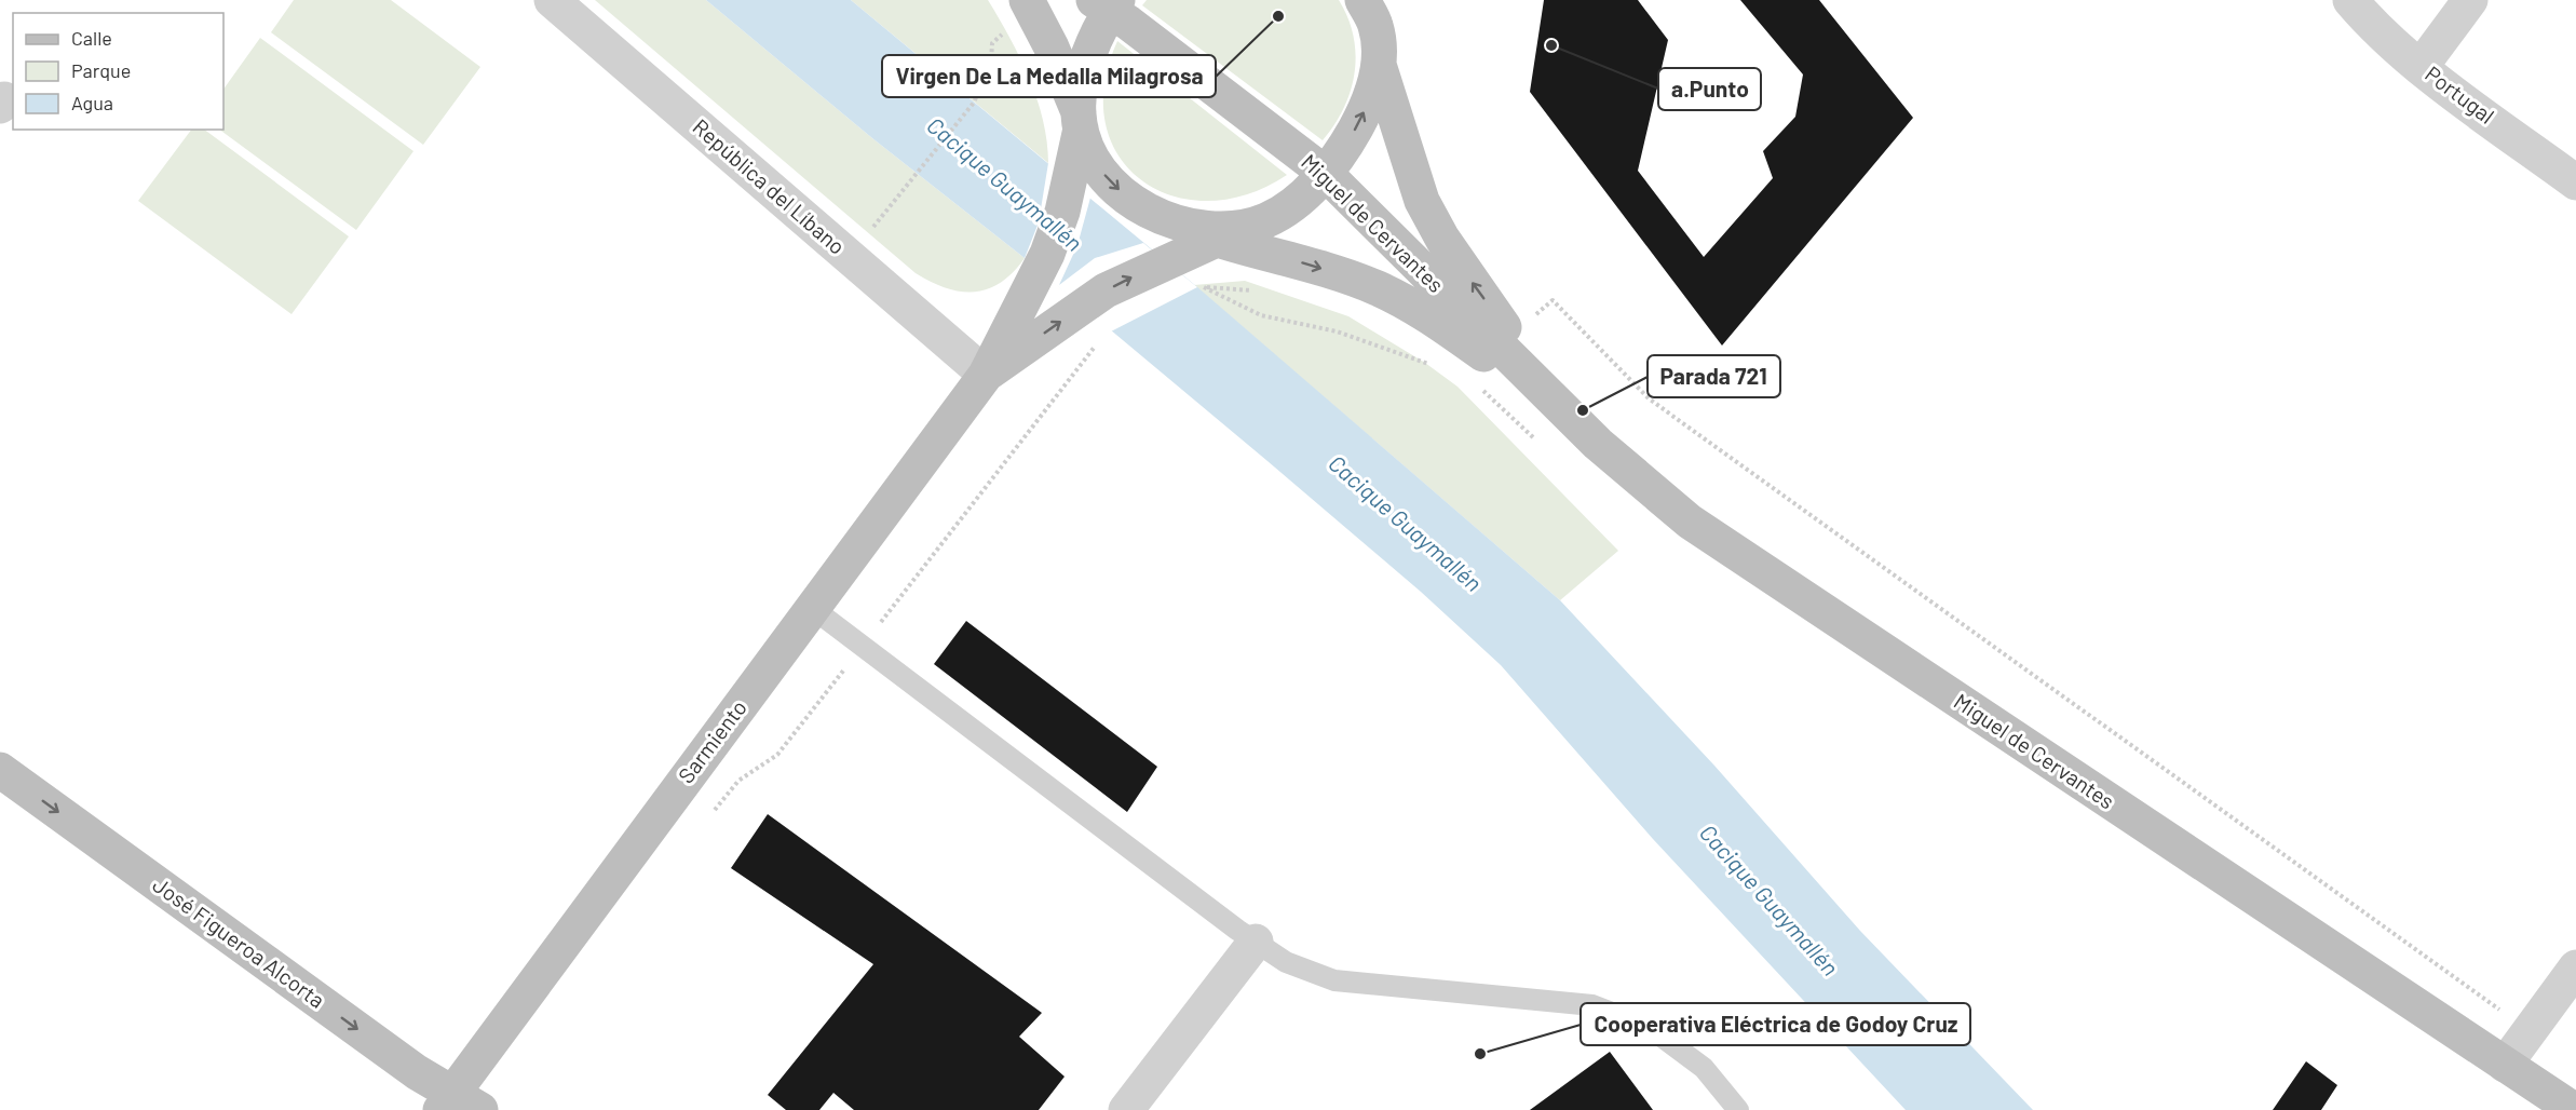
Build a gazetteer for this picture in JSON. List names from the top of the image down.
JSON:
{
  "streets": {
    "main road": ["Miguel de Cervantes", "Sarmiento", "José Figueroa Alcorta"],
    "street": ["Portugal", "República del Líbano"]
  },
  "crossings": [
    ["República del Líbano", "Sarmiento"],
    ["Sarmiento", "José Figueroa Alcorta"]
  ],
  "one_way": ["José Figueroa Alcorta"],
  "water": ["Cacique Guaymallén"],
  "places": [
    "Virgen De La Medalla Milagrosa",
    "a.Punto",
    "Parada 721",
    "Cooperativa Eléctrica de Godoy Cruz"
  ],
  "legend": ["Calle", "Parque", "Agua"]
}
